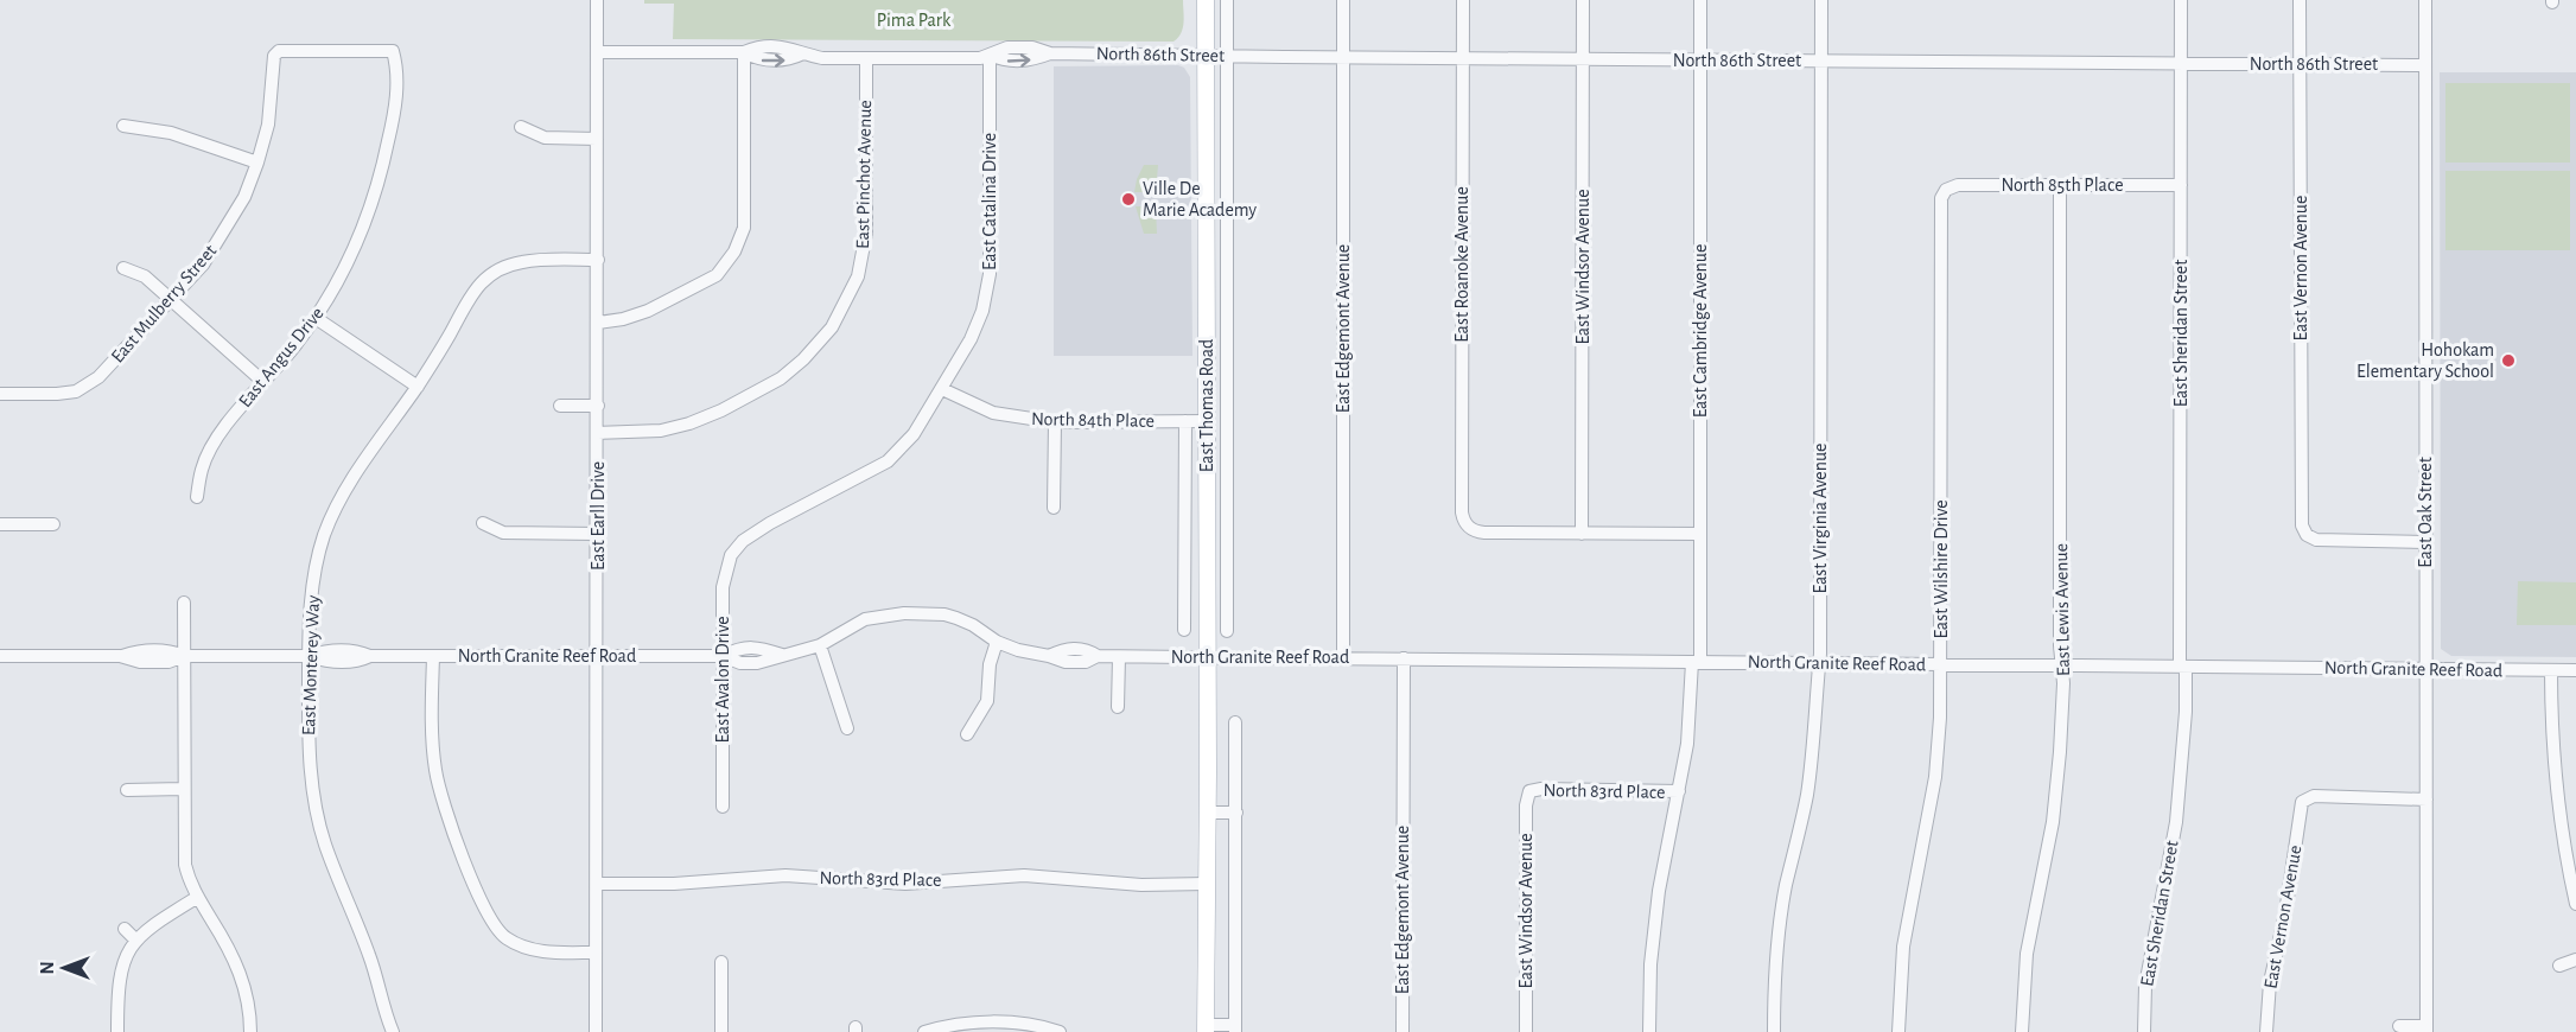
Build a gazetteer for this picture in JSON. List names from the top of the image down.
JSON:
{
  "streets": {
    "main road": ["East Thomas Road"],
    "street": [
      "North 86th Street",
      "East Pinchot Avenue",
      "North 85th Place",
      "East Catalina Drive",
      "East Roanoke Avenue",
      "East Windsor Avenue",
      "East Vernon Avenue",
      "East Mulberry Street",
      "East Edgemont Avenue",
      "East Cambridge Avenue",
      "East Sheridan Street",
      "East Angus Drive",
      "North 84th Place",
      "East Oak Street",
      "East Earll Drive",
      "East Virginia Avenue",
      "East Wilshire Drive",
      "East Lewis Avenue",
      "North Granite Reef Road",
      "East Monterey Way",
      "East Avalon Drive",
      "North 83rd Place"
    ]
  },
  "crossings": [
    ["North 86th Street", "East Pinchot Avenue"],
    ["North 86th Street", "East Catalina Drive"],
    ["North 86th Street", "East Roanoke Avenue"],
    ["North 86th Street", "East Windsor Avenue"],
    ["North 86th Street", "East Vernon Avenue"],
    ["North 86th Street", "East Edgemont Avenue"],
    ["North 86th Street", "East Cambridge Avenue"],
    ["North 86th Street", "East Sheridan Street"],
    ["North 86th Street", "East Thomas Road"],
    ["North 86th Street", "East Oak Street"],
    ["North 86th Street", "East Earll Drive"],
    ["North 86th Street", "East Virginia Avenue"],
    ["East Pinchot Avenue", "East Earll Drive"],
    ["North 85th Place", "East Sheridan Street"],
    ["North 85th Place", "East Wilshire Drive"],
    ["North 85th Place", "East Lewis Avenue"],
    ["East Catalina Drive", "North 84th Place"],
    ["East Catalina Drive", "East Avalon Drive"],
    ["East Roanoke Avenue", "East Windsor Avenue"],
    ["East Windsor Avenue", "North 83rd Place"],
    ["East Vernon Avenue", "East Oak Street"],
    ["East Mulberry Street", "East Angus Drive"],
    ["East Edgemont Avenue", "North Granite Reef Road"],
    ["East Cambridge Avenue", "North Granite Reef Road"],
    ["East Cambridge Avenue", "North 83rd Place"],
    ["East Sheridan Street", "North Granite Reef Road"],
    ["East Thomas Road", "North 84th Place"],
    ["East Thomas Road", "North Granite Reef Road"],
    ["East Thomas Road", "North 83rd Place"],
    ["East Oak Street", "North Granite Reef Road"],
    ["East Earll Drive", "North Granite Reef Road"],
    ["East Earll Drive", "East Monterey Way"],
    ["East Earll Drive", "North 83rd Place"],
    ["East Virginia Avenue", "North Granite Reef Road"],
    ["East Wilshire Drive", "North Granite Reef Road"],
    ["East Lewis Avenue", "North Granite Reef Road"],
    ["North Granite Reef Road", "East Monterey Way"],
    ["North Granite Reef Road", "East Avalon Drive"]
  ],
  "parks": ["Pima Park"],
  "places": ["Ville De Marie Academy", "Hohokam Elementary School"],
  "north": "left"
}
